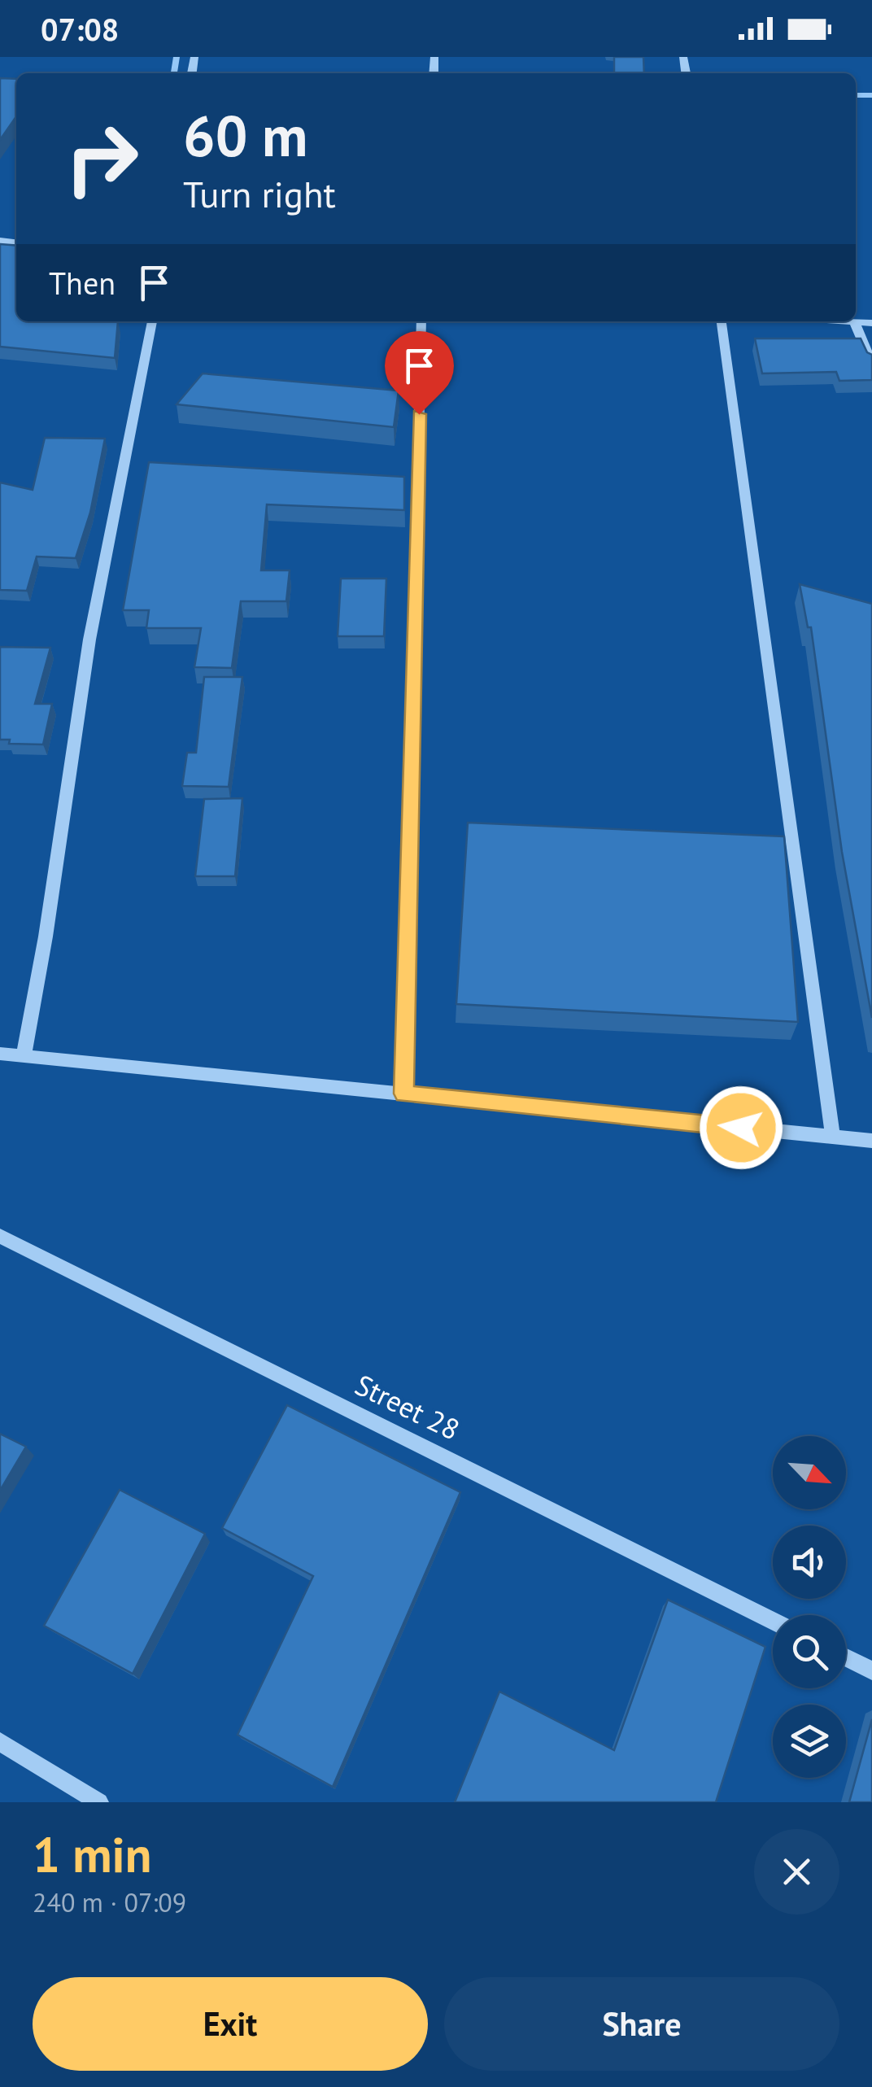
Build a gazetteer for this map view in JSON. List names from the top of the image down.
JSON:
{
  "streets": {
    "street": ["Street 28"]
  },
  "north": "bottom right",
  "page": {
    "status": "07:08",
    "turn": ["60 m", "Turn right"],
    "then": "Then",
    "heading": ["1 min", "240 m · 07:09"],
    "buttons": ["Exit", "Share"]
  }
}
